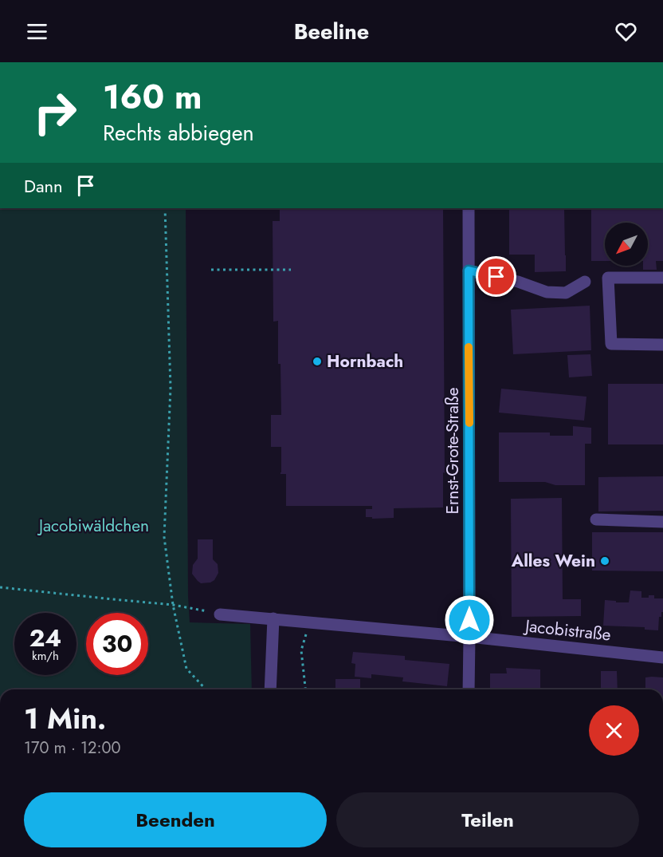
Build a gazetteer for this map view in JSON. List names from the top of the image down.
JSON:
{
  "streets": {
    "street": ["Ernst-Grote-Straße", "Jacobistraße"]
  },
  "crossings": [
    ["Ernst-Grote-Straße", "Jacobistraße"]
  ],
  "parks": ["Jacobiwäldchen"],
  "places": ["Hornbach", "Alles Wein"],
  "north": "bottom left",
  "page": {
    "header": "Beeline",
    "turn": ["160 m", "Rechts abbiegen"],
    "then": "Dann",
    "speed": "24 km/h",
    "limit": "30",
    "heading": ["1 Min.", "170 m · 12:00"],
    "buttons": ["Beenden", "Teilen"]
  }
}
